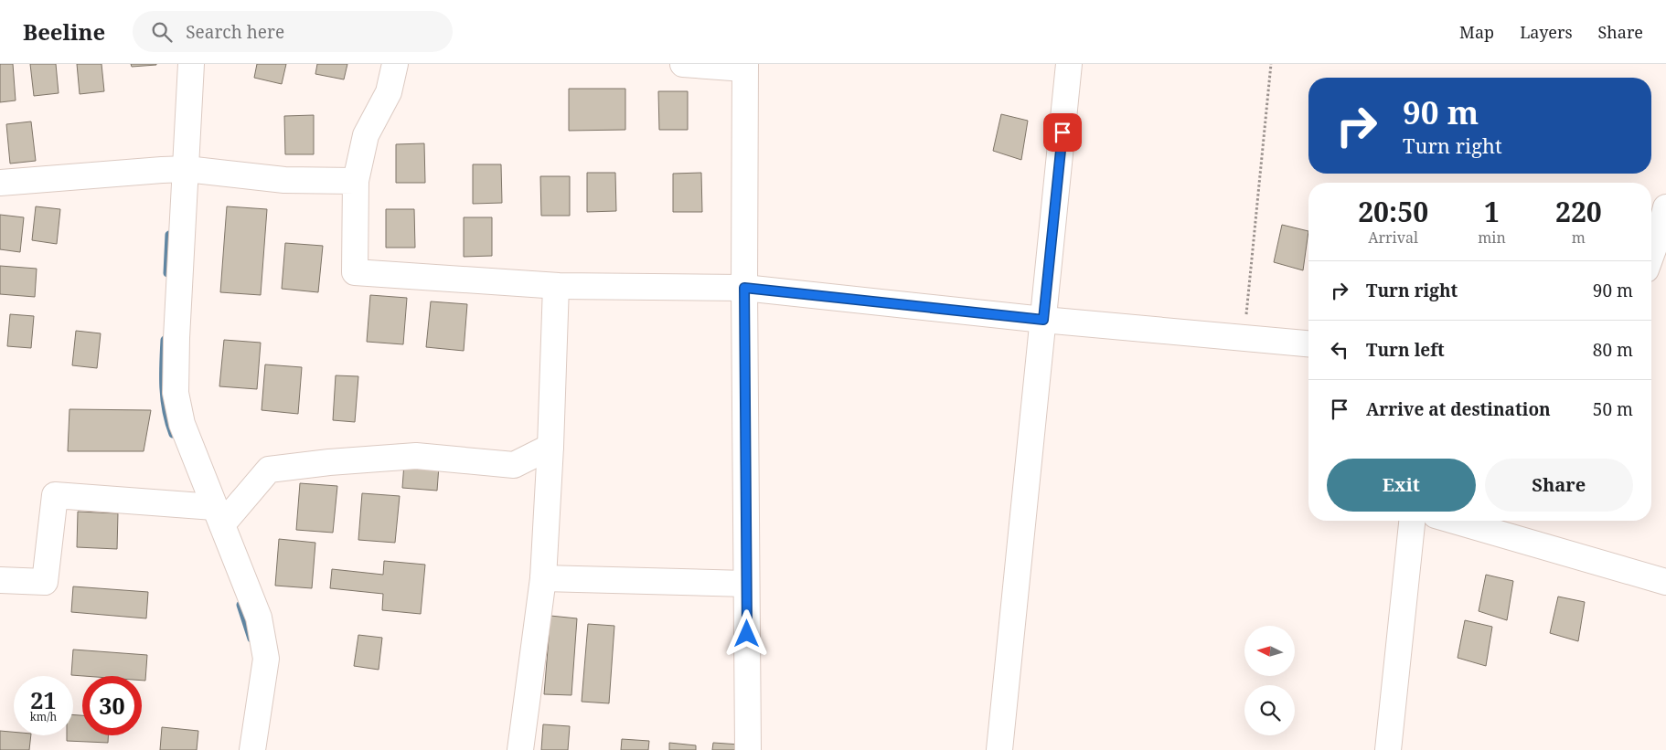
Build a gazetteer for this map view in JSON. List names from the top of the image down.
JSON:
{
  "north": "left",
  "page": {
    "header": "Beeline",
    "search": "Search here",
    "nav": ["Map", "Layers", "Share"],
    "turn": ["90 m", "Turn right"],
    "eta": [
      "20:50",
      "Arrival",
      "1",
      "min",
      "220",
      "m"
    ],
    "list": [
      {
        "name": "Turn right",
        "value": "90 m"
      },
      {
        "name": "Turn left",
        "value": "80 m"
      },
      {
        "name": "Arrive at destination",
        "value": "50 m"
      }
    ],
    "buttons": ["Exit", "Share"],
    "speed": "21 km/h",
    "limit": "30"
  }
}
